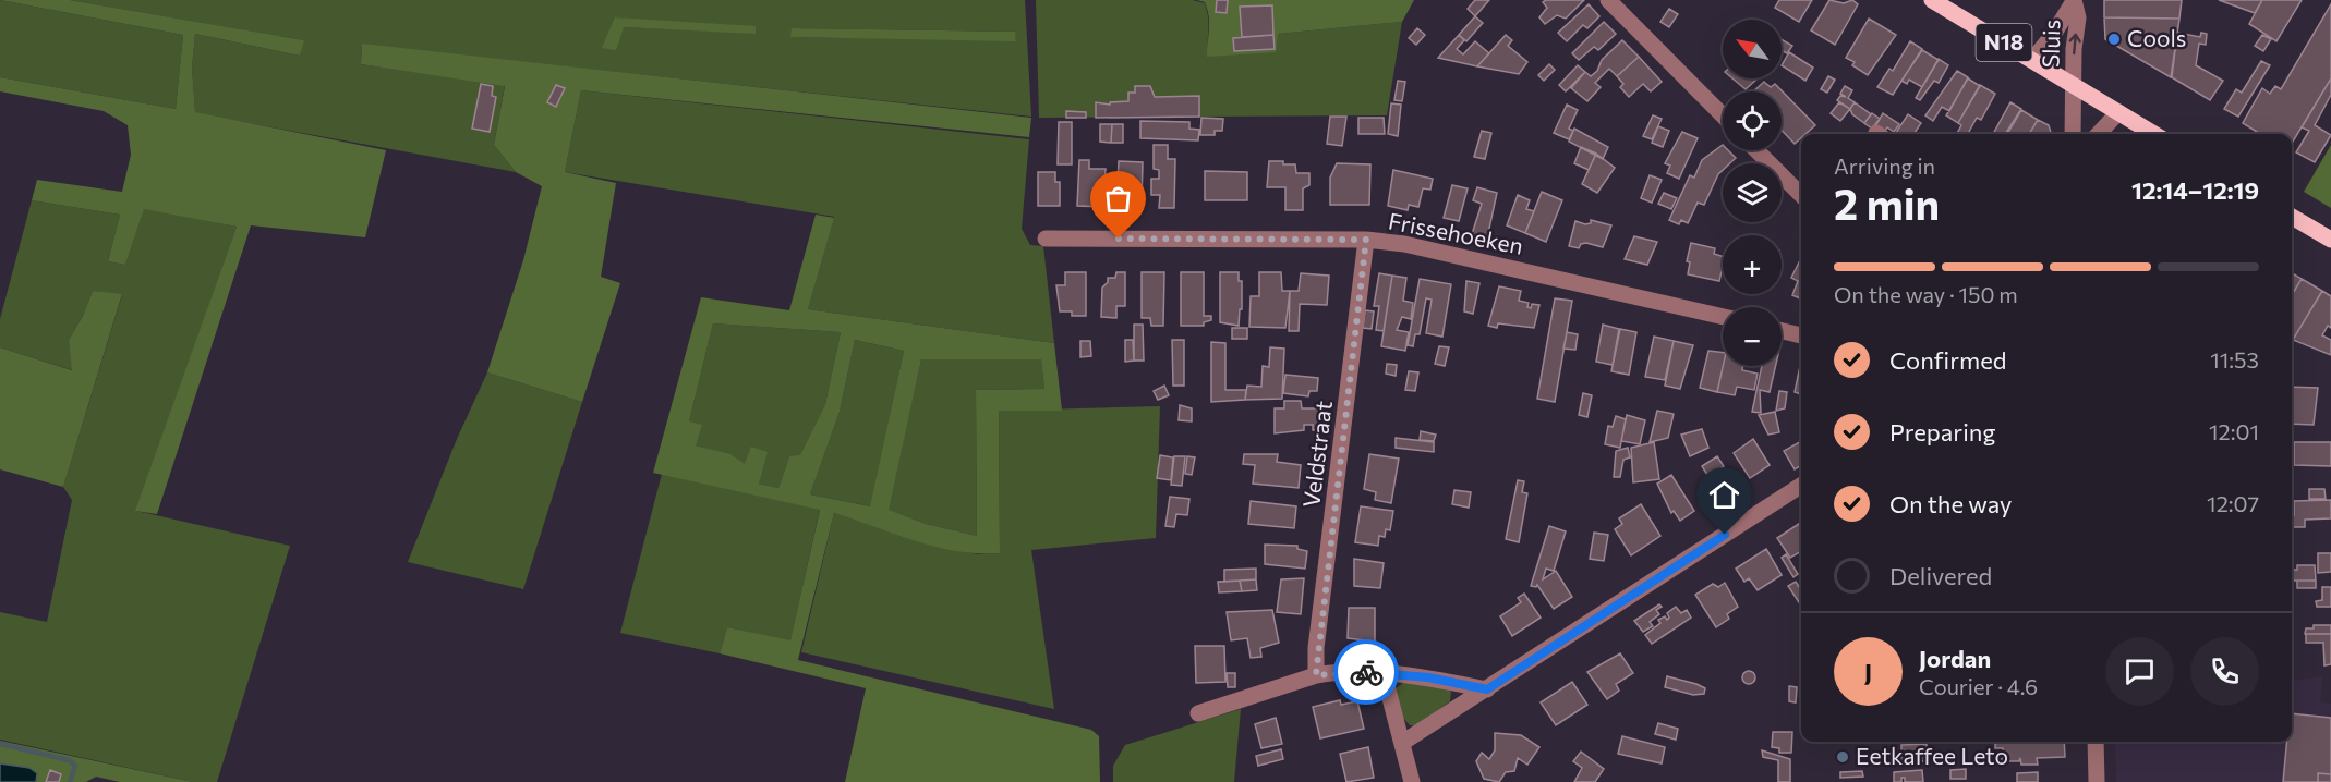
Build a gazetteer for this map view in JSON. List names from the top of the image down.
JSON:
{
  "streets": {
    "main road": ["N18"],
    "street": ["Sluis", "Frissehoeken", "Veldstraat"]
  },
  "crossings": [
    ["N18", "Sluis"],
    ["Frissehoeken", "Veldstraat"]
  ],
  "one_way": ["Sluis"],
  "places": ["Cools", "Eetkaffee Leto"],
  "north": "top left",
  "page": {
    "map_buttons": ["+", "−"],
    "heading": ["2 min", "Arriving in", "12:14–12:19"],
    "panel": ["Jordan", "Courier · 4.6"],
    "bar": "On the way · 150 m",
    "list": [
      ["Confirmed", "11:53"],
      ["Preparing", "12:01"],
      ["On the way", "12:07"],
      "Delivered"
    ],
    "round": "J"
  }
}
